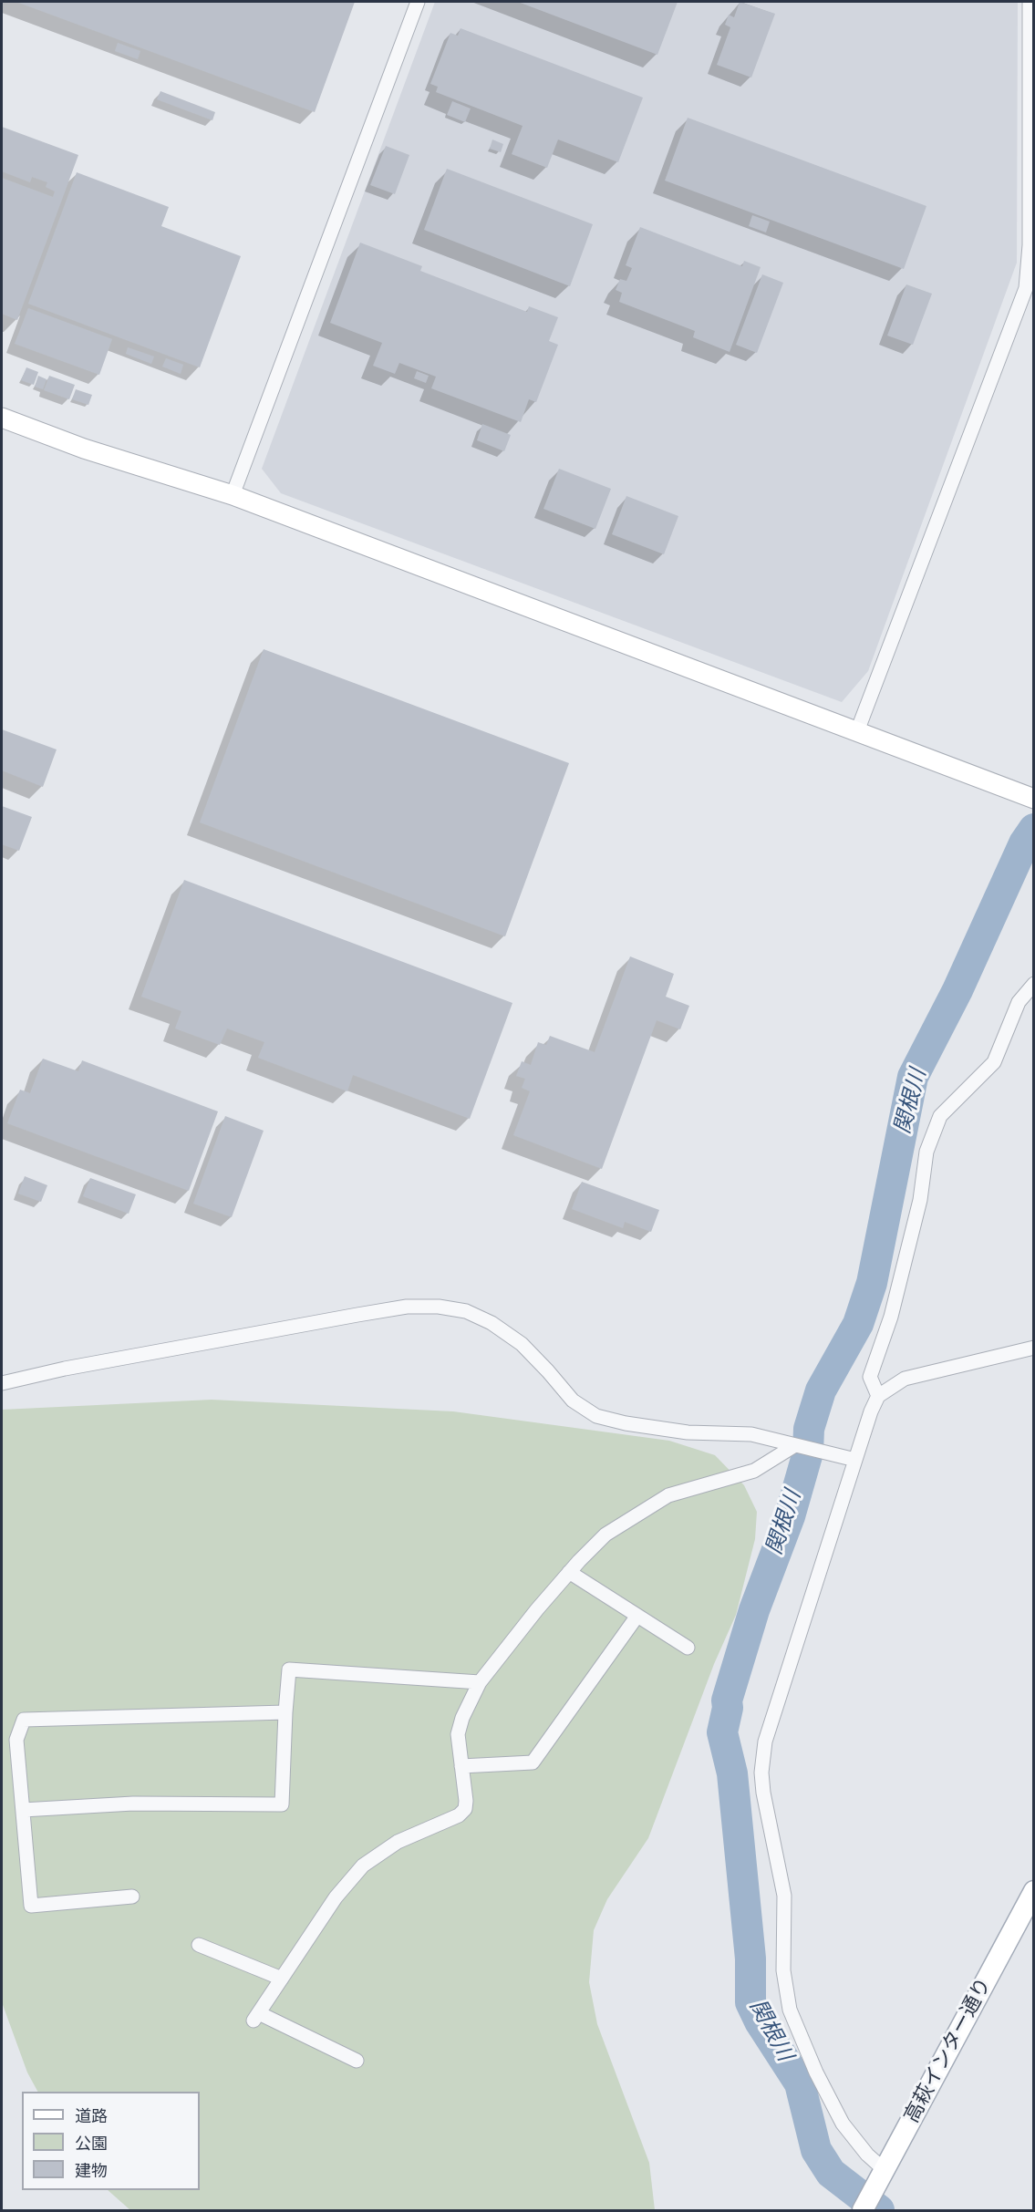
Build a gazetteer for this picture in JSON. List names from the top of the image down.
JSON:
{
  "streets": {
    "main road": ["高萩インター通り"]
  },
  "water": ["関根川"],
  "legend": ["道路", "公園", "建物"]
}
